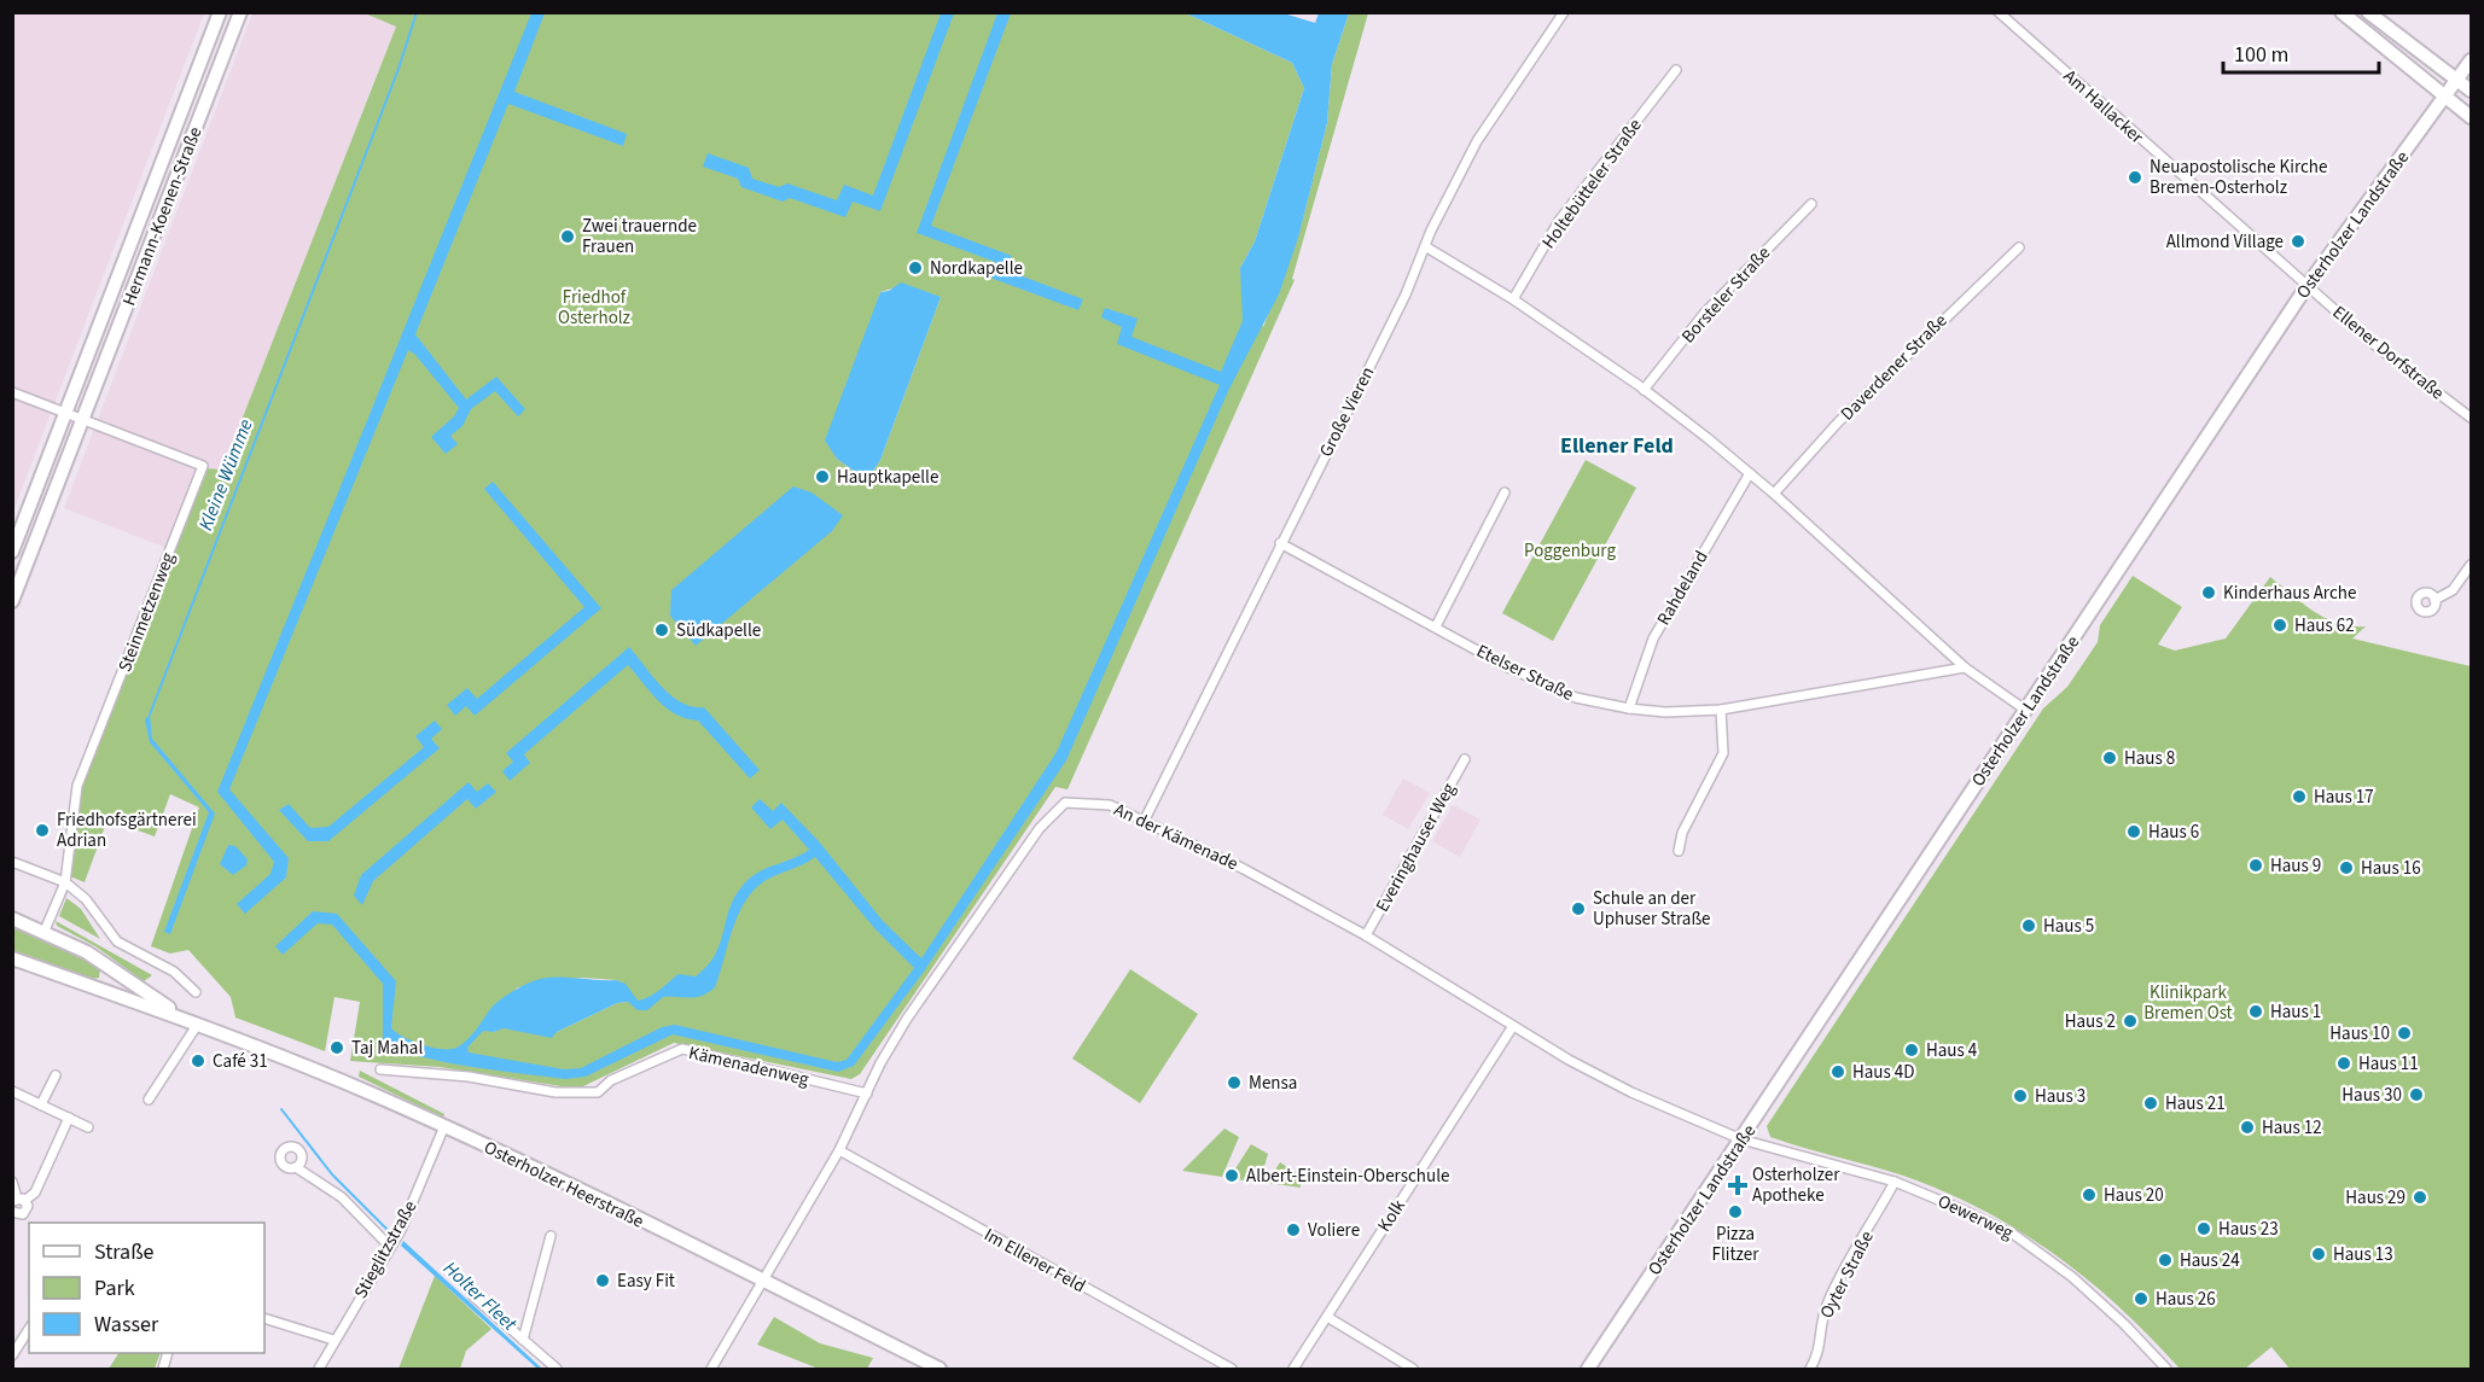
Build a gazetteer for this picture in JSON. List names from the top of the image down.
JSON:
{
  "streets": {
    "main road": ["Hermann-Koenen-Straße", "Osterholzer Landstraße", "Osterholzer Heerstraße"],
    "street": [
      "Am Hallacker",
      "Holtebütteler Straße",
      "Borsteler Straße",
      "Ellener Dorfstraße",
      "Daverdener Straße",
      "Große Vieren",
      "Rahdeland",
      "Steinmetzenweg",
      "Etelser Straße",
      "An der Kämenade",
      "Everinghauser Weg",
      "Kämenadenweg",
      "Kolk",
      "Oewerweg",
      "Stieglitzstraße",
      "Im Ellener Feld",
      "Oyter Straße"
    ]
  },
  "crossings": [
    ["Am Hallacker", "Osterholzer Landstraße"],
    ["Am Hallacker", "Ellener Dorfstraße"],
    ["Hermann-Koenen-Straße", "Steinmetzenweg"],
    ["Osterholzer Landstraße", "Ellener Dorfstraße"],
    ["Osterholzer Landstraße", "An der Kämenade"],
    ["Osterholzer Landstraße", "Oewerweg"],
    ["Große Vieren", "Etelser Straße"],
    ["Große Vieren", "An der Kämenade"],
    ["Rahdeland", "Etelser Straße"],
    ["Steinmetzenweg", "Osterholzer Heerstraße"],
    ["An der Kämenade", "Everinghauser Weg"],
    ["An der Kämenade", "Kämenadenweg"],
    ["An der Kämenade", "Osterholzer Heerstraße"],
    ["An der Kämenade", "Kolk"],
    ["An der Kämenade", "Oewerweg"],
    ["An der Kämenade", "Im Ellener Feld"],
    ["Osterholzer Heerstraße", "Stieglitzstraße"],
    ["Oewerweg", "Oyter Straße"]
  ],
  "districts": ["Ellener Feld"],
  "water": ["Kleine Wümme", "Holter Fleet"],
  "parks": ["Friedhof Osterholz", "Poggenburg", "Klinikpark Bremen Ost"],
  "places": {
    "other": [
      "Neuapostolische Kirche Bremen-Osterholz",
      "Zwei trauernde Frauen",
      "Allmond Village",
      "Nordkapelle",
      "Hauptkapelle",
      "Kinderhaus Arche",
      "Haus 62",
      "Südkapelle",
      "Haus 8",
      "Haus 17",
      "Friedhofsgärtnerei Adrian",
      "Haus 6",
      "Haus 9",
      "Haus 16",
      "Schule an der Uphuser Straße",
      "Haus 5",
      "Haus 1",
      "Haus 2",
      "Haus 10",
      "Taj Mahal",
      "Haus 4",
      "Café 31",
      "Haus 11",
      "Haus 4D",
      "Mensa",
      "Haus 30",
      "Haus 3",
      "Haus 21",
      "Haus 12",
      "Albert-Einstein-Oberschule",
      "Haus 20",
      "Haus 29",
      "Pizza Flitzer",
      "Haus 23",
      "Voliere",
      "Haus 13",
      "Haus 24",
      "Easy Fit",
      "Haus 26"
    ],
    "health": ["Osterholzer Apotheke"]
  },
  "legend": ["Straße", "Park", "Wasser"],
  "scale_bar": "100 m"
}
